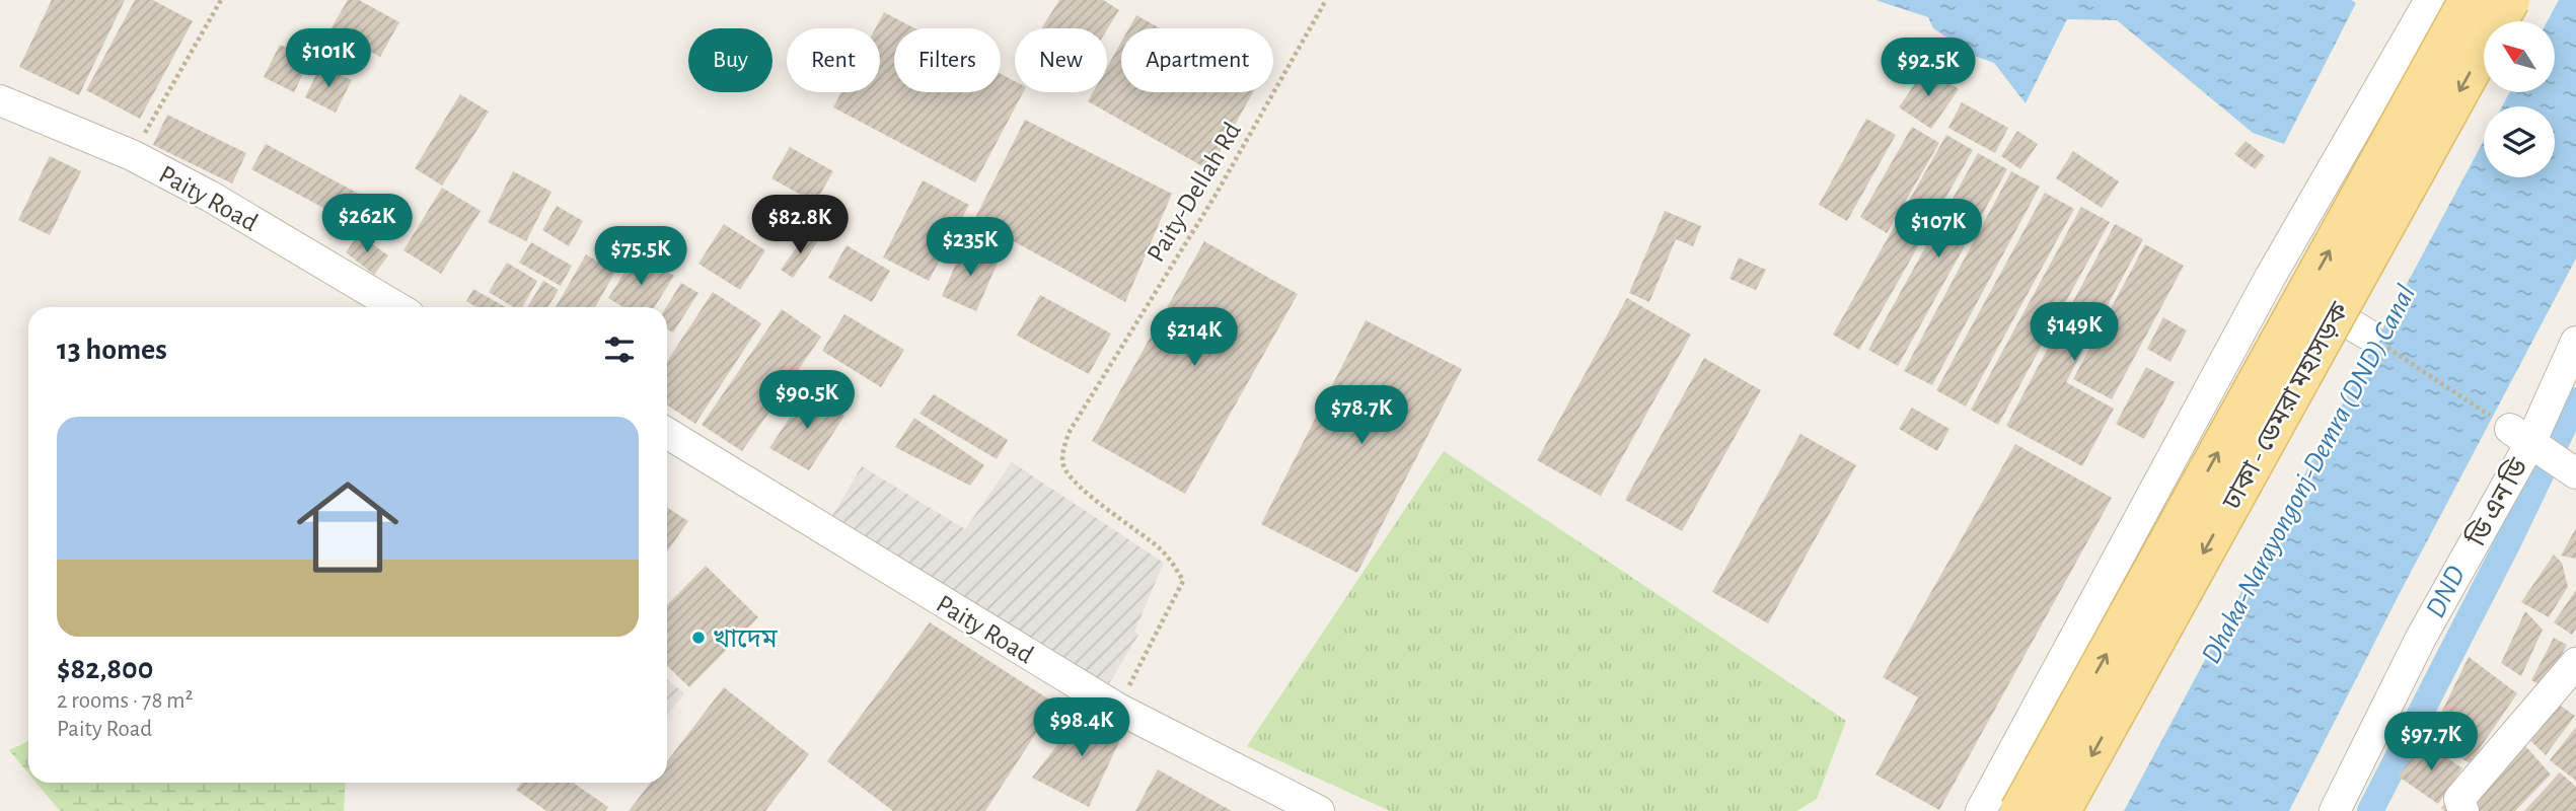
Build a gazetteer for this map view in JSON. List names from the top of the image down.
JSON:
{
  "streets": {
    "main road": ["ঢাকা - ডেমরা মহাসড়ক"],
    "street": ["Paity Road", "ডি এন ডি"],
    "path": ["Paity-Dellah Rd"]
  },
  "crossings": [
    ["Paity-Dellah Rd", "Paity Road"]
  ],
  "water": ["Dhaka-Narayongonj-Demra (DND) Canal", "DND"],
  "places": ["খাদেম"],
  "north": "top left",
  "page": {
    "price": [
      "$101K",
      "$92.5K",
      "$262K",
      "$82.8K",
      "$107K",
      "$235K",
      "$75.5K",
      "$149K",
      "$214K",
      "$90.5K",
      "$78.7K",
      "$98.4K",
      "$97.7K"
    ],
    "chip": [
      "Buy",
      "Rent",
      "Filters",
      "New",
      "Apartment"
    ],
    "heading": "13 homes",
    "list": [
      {
        "name": "$82,800",
        "note": "2 rooms · 78 m² · Paity Road"
      }
    ]
  }
}
